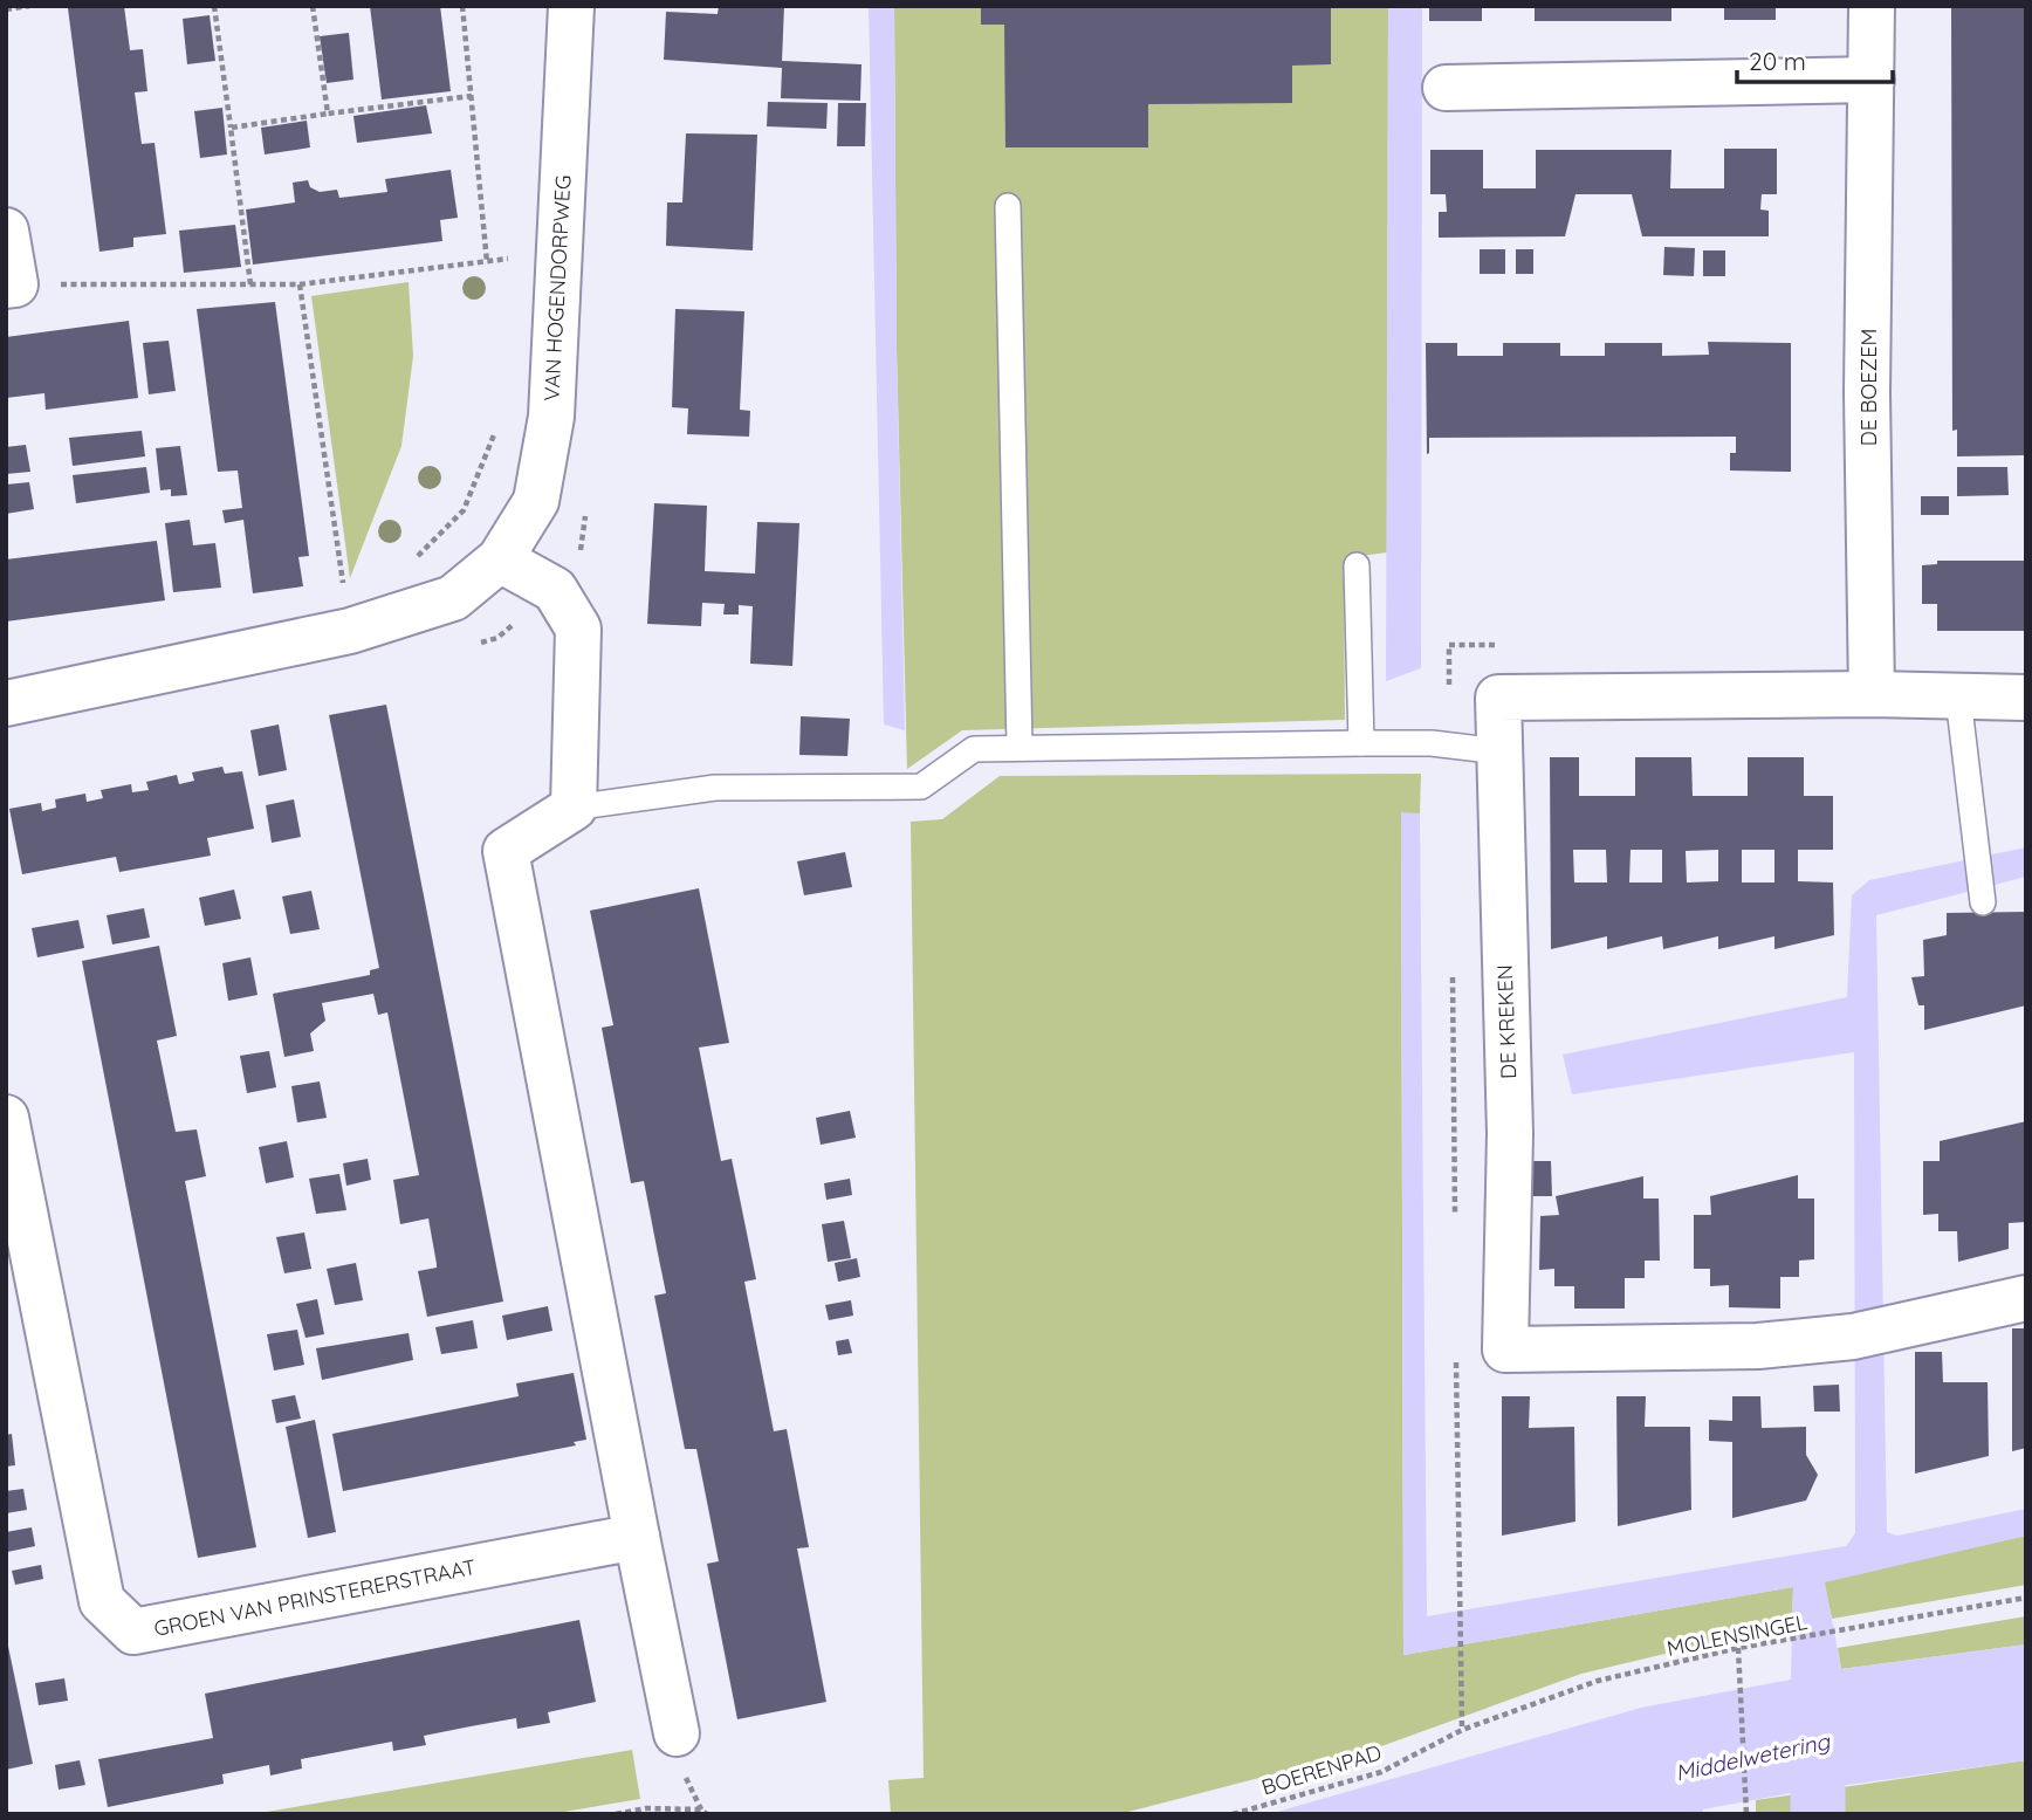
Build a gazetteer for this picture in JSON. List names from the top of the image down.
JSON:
{
  "streets": {
    "street": [
      "VAN HOGENDORPWEG",
      "DE BOEZEM",
      "DE KREKEN",
      "GROEN VAN PRINSTERERSTRAAT"
    ],
    "path": ["MOLENSINGEL", "BOERENPAD"]
  },
  "crossings": [
    ["DE BOEZEM", "DE KREKEN"],
    ["MOLENSINGEL", "BOERENPAD"]
  ],
  "water": ["Middelwetering"],
  "scale_bar": "20 m"
}
